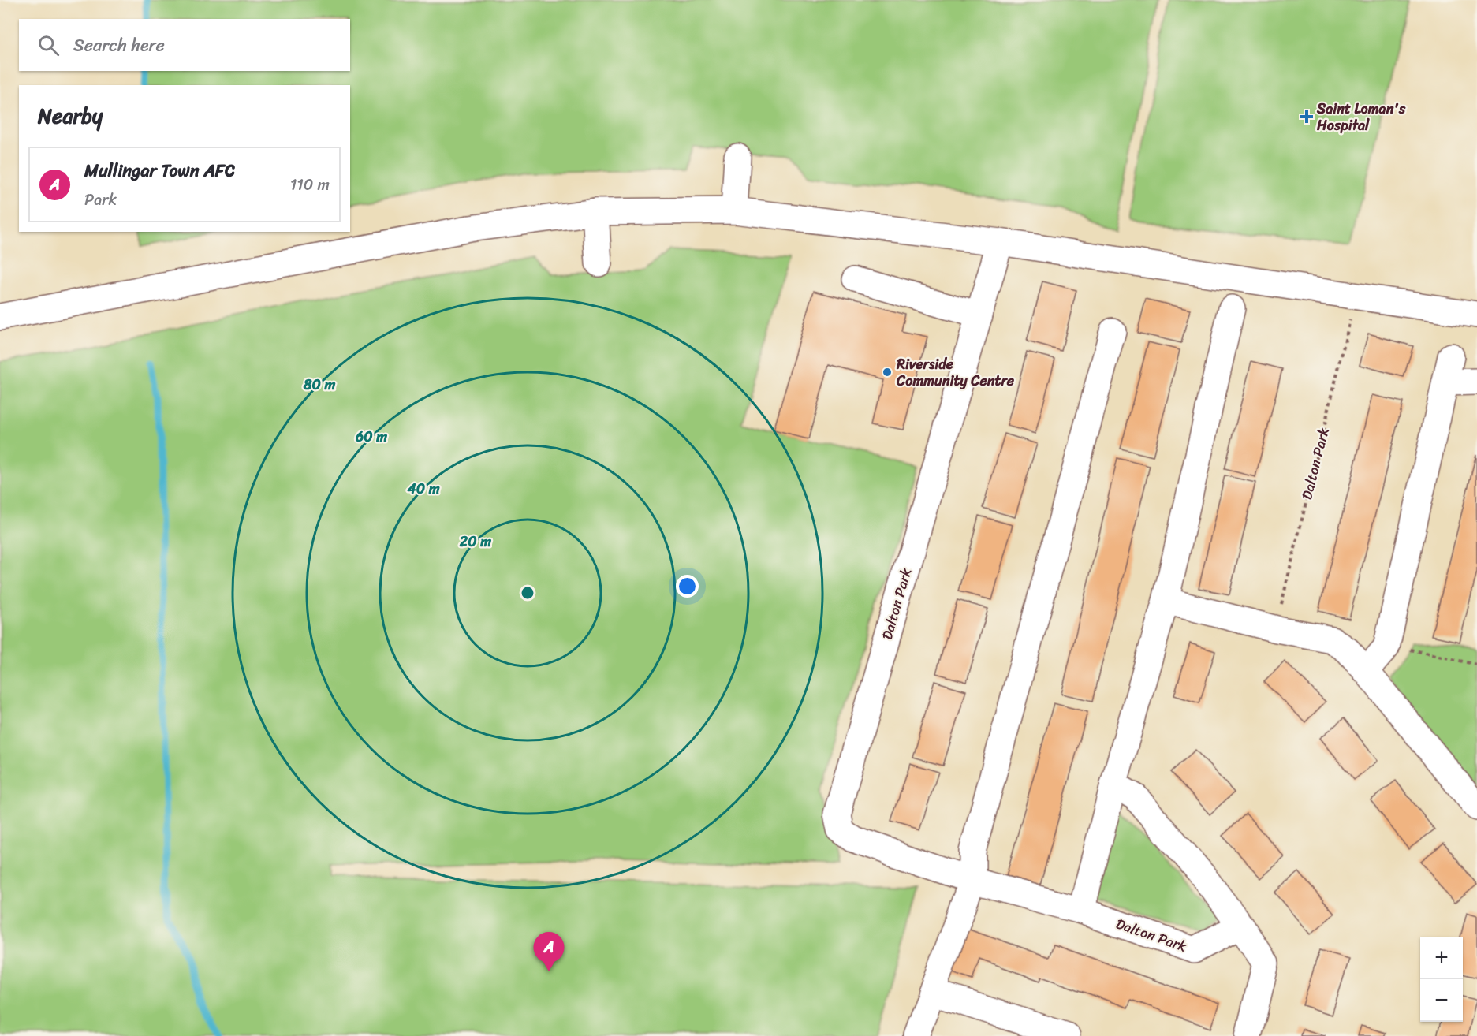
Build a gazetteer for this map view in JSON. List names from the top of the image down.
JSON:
{
  "streets": {
    "street": ["Dalton Park"]
  },
  "places": {
    "health": ["Saint Loman's Hospital"],
    "other": ["Riverside Community Centre"]
  },
  "page": {
    "search": "Search here",
    "heading": "Nearby",
    "list": [
      {
        "mark": "A",
        "name": "Mullingar Town AFC",
        "note": "Park",
        "value": "110 m"
      }
    ],
    "pins": "A",
    "map_buttons": ["+", "−"]
  },
  "rings": [
    "80 m",
    "60 m",
    "40 m",
    "20 m"
  ]
}
